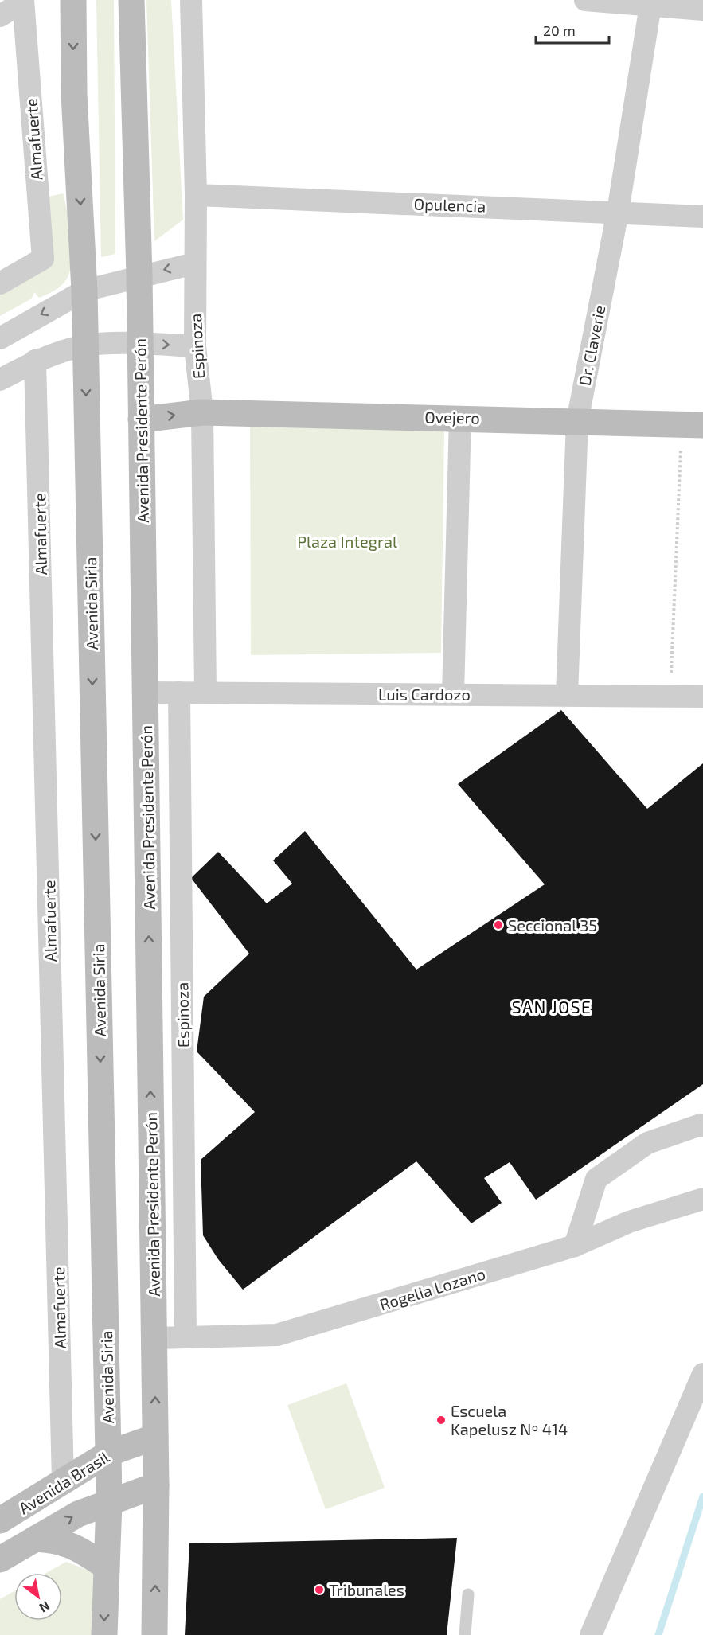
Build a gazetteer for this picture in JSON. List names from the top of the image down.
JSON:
{
  "streets": {
    "main road": [
      "Ovejero",
      "Avenida Presidente Perón",
      "Avenida Siria",
      "Avenida Brasil"
    ],
    "street": [
      "Almafuerte",
      "Opulencia",
      "Dr. Claverie",
      "Espinoza",
      "Luis Cardozo",
      "Rogelia Lozano"
    ]
  },
  "crossings": [
    ["Almafuerte", "Avenida Brasil"],
    ["Opulencia", "Dr. Claverie"],
    ["Opulencia", "Espinoza"],
    ["Dr. Claverie", "Ovejero"],
    ["Dr. Claverie", "Luis Cardozo"],
    ["Espinoza", "Ovejero"],
    ["Espinoza", "Luis Cardozo"],
    ["Espinoza", "Rogelia Lozano"],
    ["Ovejero", "Avenida Presidente Perón"],
    ["Avenida Presidente Perón", "Luis Cardozo"],
    ["Avenida Presidente Perón", "Rogelia Lozano"],
    ["Avenida Presidente Perón", "Avenida Brasil"],
    ["Avenida Siria", "Avenida Brasil"]
  ],
  "one_way": ["Avenida Presidente Perón", "Avenida Siria"],
  "districts": ["SAN JOSE"],
  "parks": ["Plaza Integral"],
  "places": ["Seccional 35", "Escuela Kapelusz Nº 414", "Tribunales"],
  "scale_bar": "20 m",
  "north": "bottom right"
}
